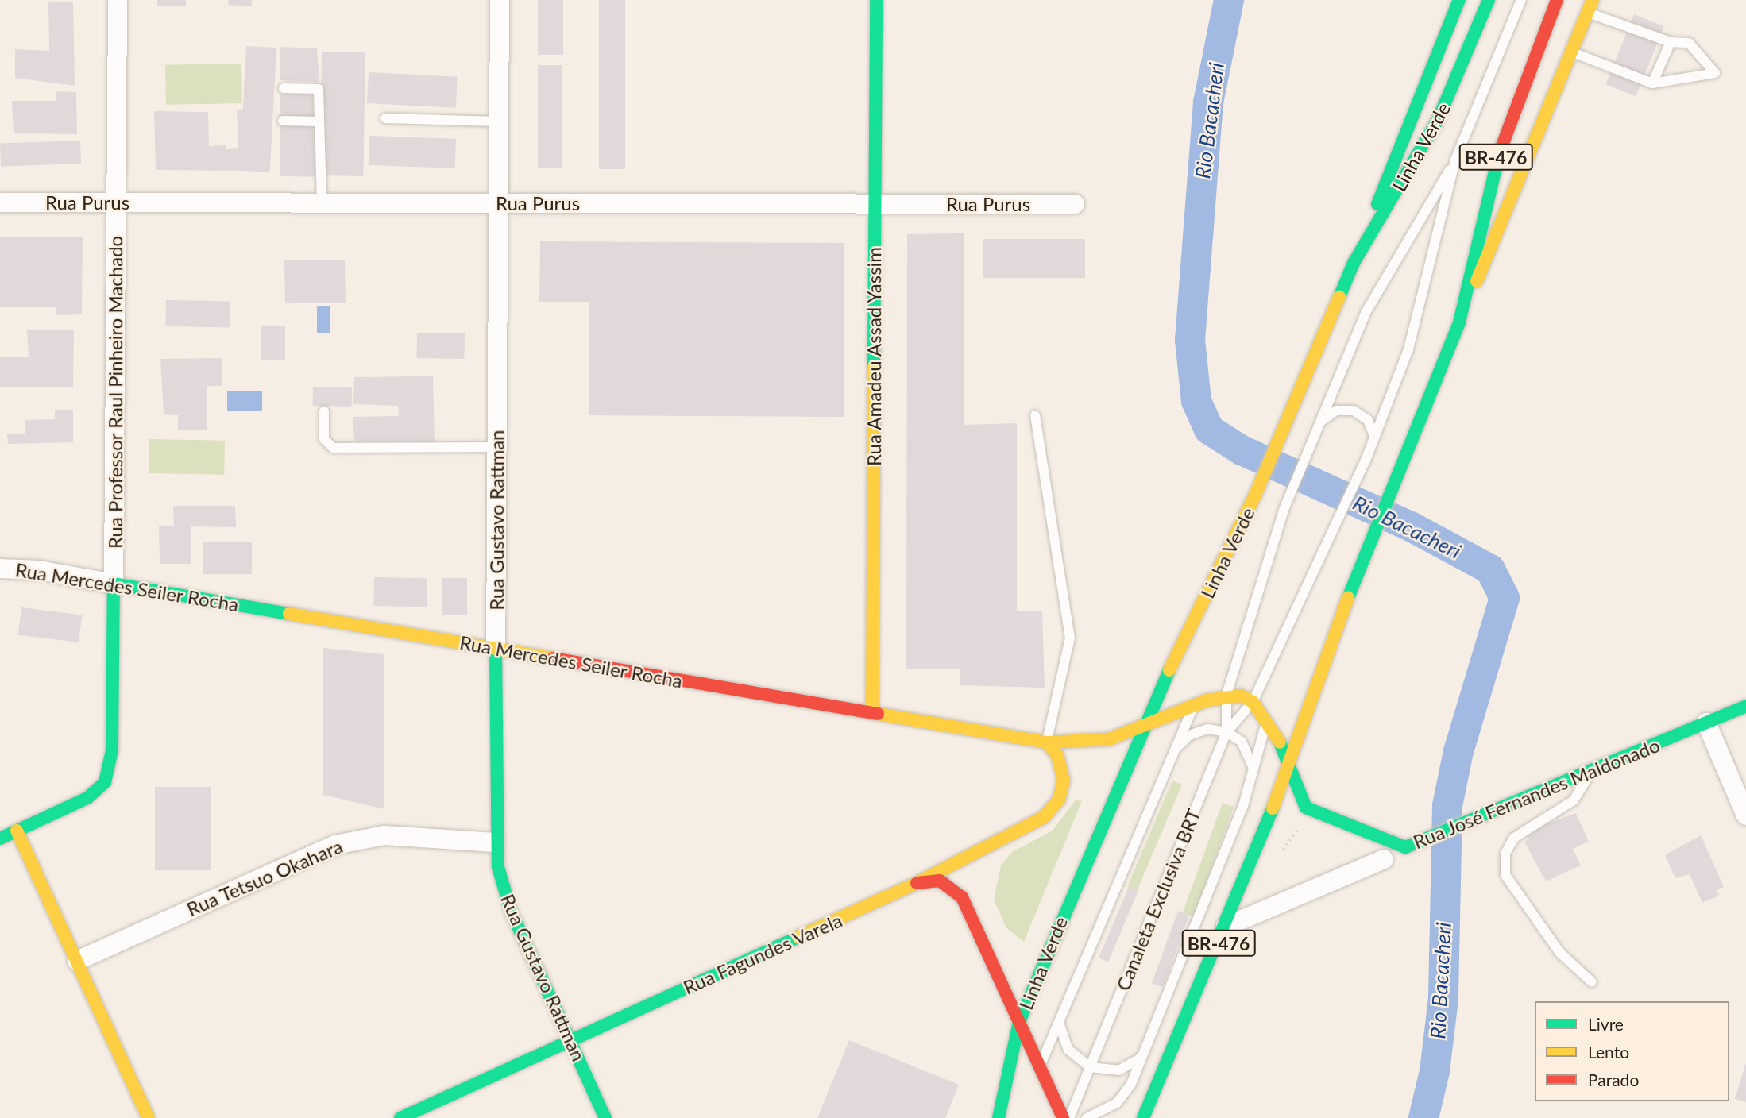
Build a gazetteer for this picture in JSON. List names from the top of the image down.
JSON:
{
  "streets": {
    "main road": [
      "Linha Verde",
      "BR-476",
      "Rua Amadeu Assad Yassim",
      "Rua Professor Raul Pinheiro Machado",
      "Rua Gustavo Rattman",
      "Rua Mercedes Seiler Rocha",
      "Rua José Fernandes Maldonado",
      "Rua Fagundes Varela"
    ],
    "street": ["Rua Purus", "Rua Tetsuo Okahara"],
    "lane": ["Canaleta Exclusiva BRT"]
  },
  "crossings": [
    ["Linha Verde", "Rua Mercedes Seiler Rocha"],
    ["BR-476", "Rua José Fernandes Maldonado"],
    ["Rua Purus", "Rua Amadeu Assad Yassim"],
    ["Rua Purus", "Rua Professor Raul Pinheiro Machado"],
    ["Rua Purus", "Rua Gustavo Rattman"],
    ["Rua Amadeu Assad Yassim", "Rua Mercedes Seiler Rocha"],
    ["Rua Professor Raul Pinheiro Machado", "Rua Mercedes Seiler Rocha"],
    ["Rua Gustavo Rattman", "Rua Mercedes Seiler Rocha"],
    ["Rua Gustavo Rattman", "Rua Tetsuo Okahara"],
    ["Rua Gustavo Rattman", "Rua Fagundes Varela"],
    ["Rua Mercedes Seiler Rocha", "Canaleta Exclusiva BRT"],
    ["Rua Mercedes Seiler Rocha", "Rua Fagundes Varela"],
    ["Rua José Fernandes Maldonado", "Canaleta Exclusiva BRT"]
  ],
  "water": ["Rio Bacacheri"],
  "legend": ["Livre", "Lento", "Parado"]
}
